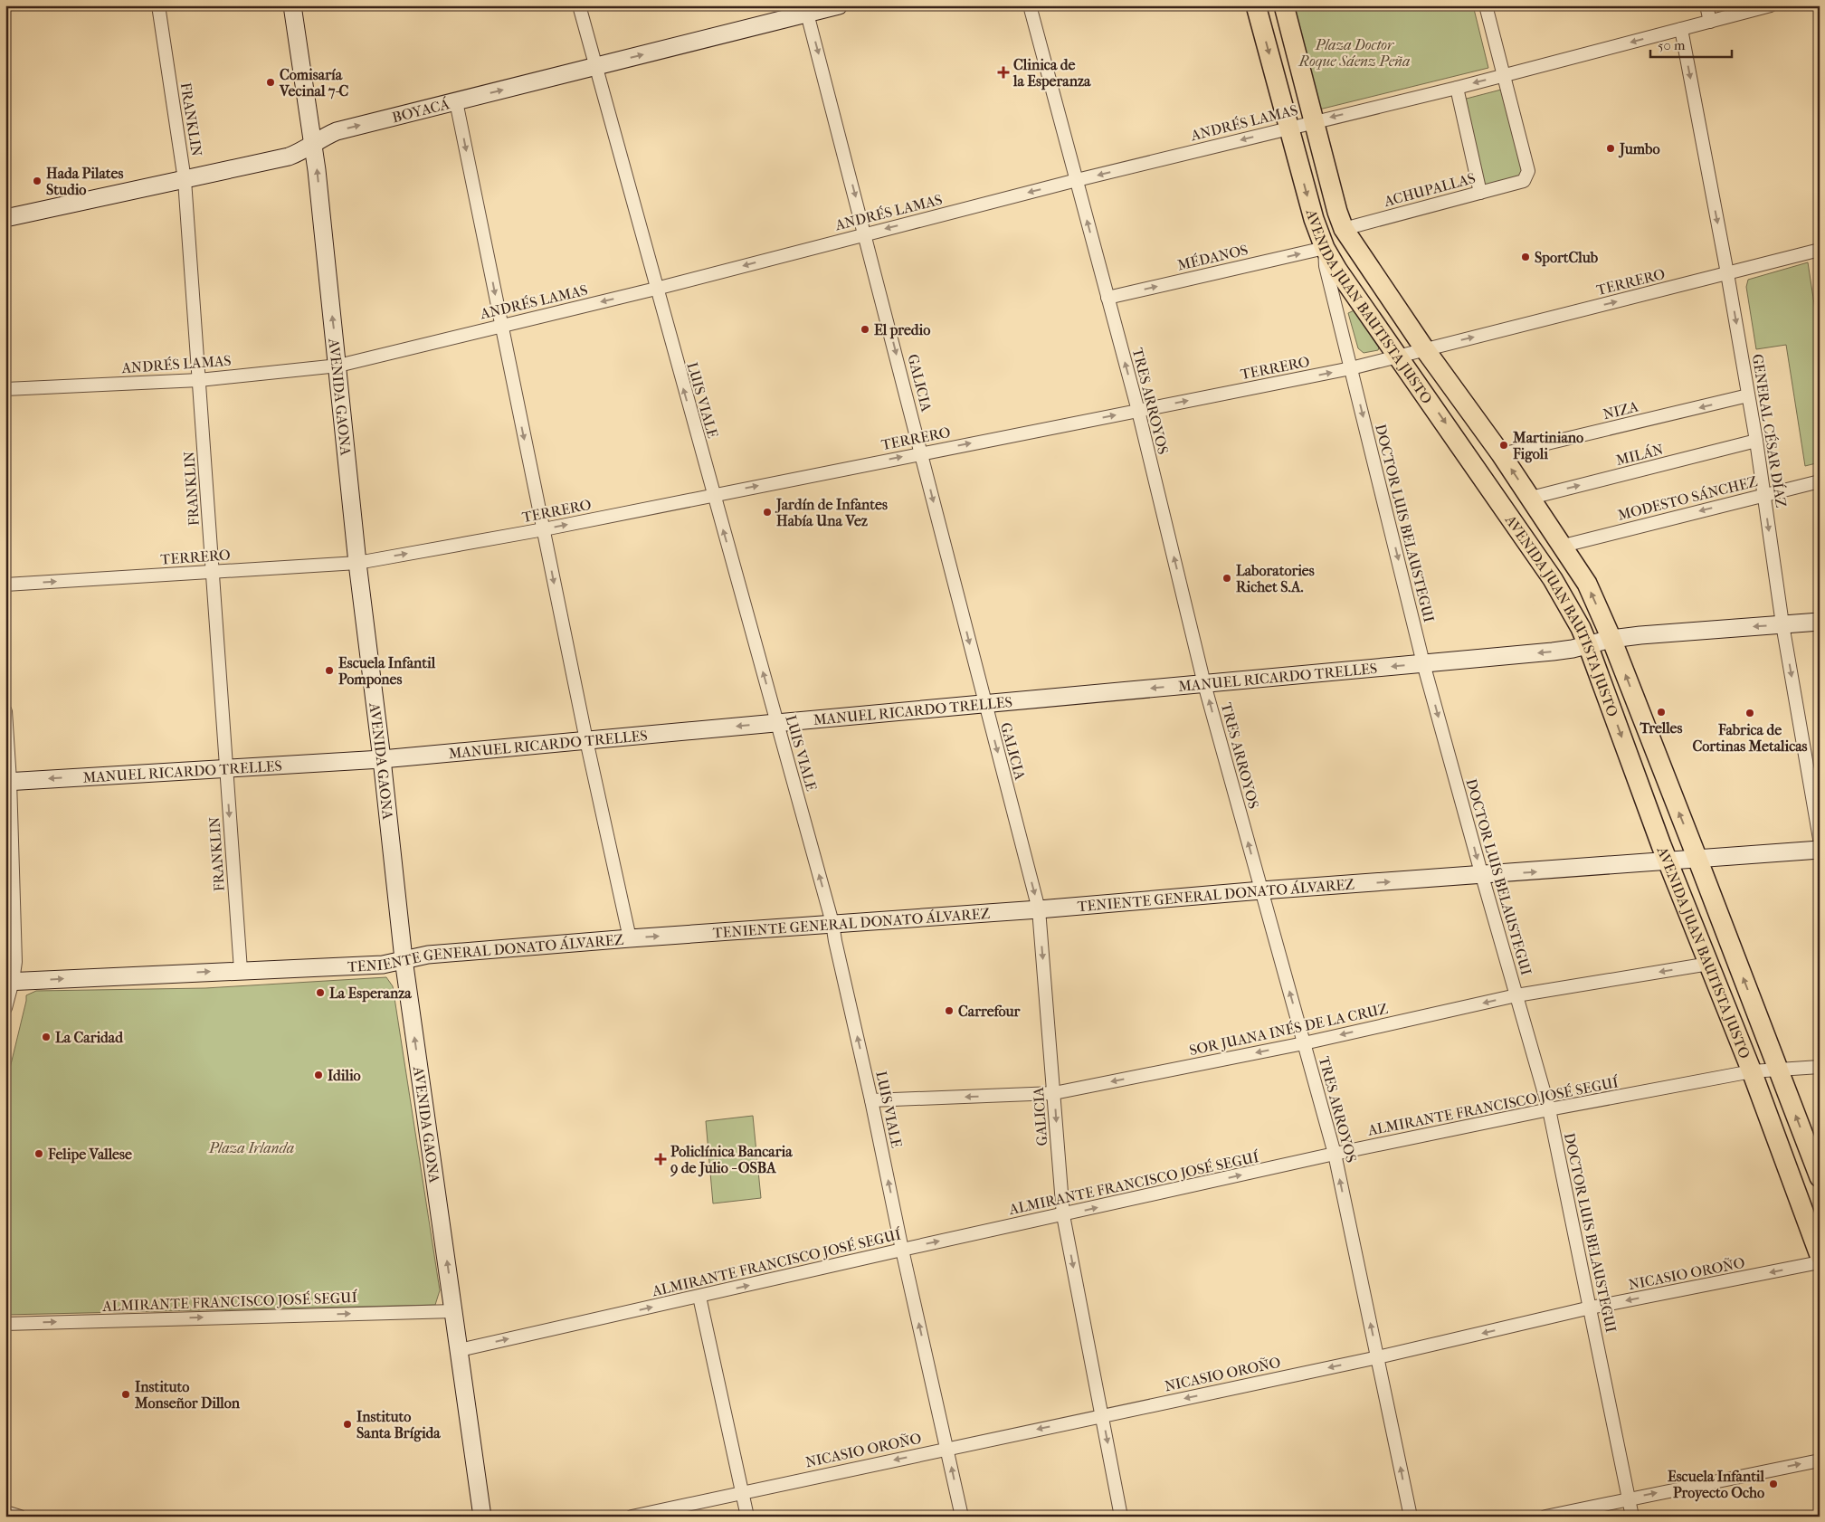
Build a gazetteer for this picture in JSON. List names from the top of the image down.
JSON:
{
  "streets": {
    "main road": ["AVENIDA JUAN BAUTISTA JUSTO"],
    "street": [
      "BOYACÁ",
      "FRANKLIN",
      "ANDRÉS LAMAS",
      "ACHUPALLAS",
      "MÉDANOS",
      "TERRERO",
      "GALICIA",
      "AVENIDA GAONA",
      "LUIS VIALE",
      "TRES ARROYOS",
      "NIZA",
      "GENERAL CÉSAR DÍAZ",
      "MILÁN",
      "MODESTO SÁNCHEZ",
      "DOCTOR LUIS BELAUSTEGUI",
      "MANUEL RICARDO TRELLES",
      "TENIENTE GENERAL DONATO ÁLVAREZ",
      "SOR JUANA INÉS DE LA CRUZ",
      "ALMIRANTE FRANCISCO JOSÉ SEGUÍ",
      "NICASIO OROÑO"
    ]
  },
  "crossings": [
    ["BOYACÁ", "FRANKLIN"],
    ["BOYACÁ", "GALICIA"],
    ["BOYACÁ", "AVENIDA GAONA"],
    ["BOYACÁ", "LUIS VIALE"],
    ["FRANKLIN", "ANDRÉS LAMAS"],
    ["FRANKLIN", "TERRERO"],
    ["FRANKLIN", "MANUEL RICARDO TRELLES"],
    ["FRANKLIN", "TENIENTE GENERAL DONATO ÁLVAREZ"],
    ["ANDRÉS LAMAS", "ACHUPALLAS"],
    ["ANDRÉS LAMAS", "AVENIDA JUAN BAUTISTA JUSTO"],
    ["ANDRÉS LAMAS", "GALICIA"],
    ["ANDRÉS LAMAS", "AVENIDA GAONA"],
    ["ANDRÉS LAMAS", "LUIS VIALE"],
    ["ANDRÉS LAMAS", "TRES ARROYOS"],
    ["ANDRÉS LAMAS", "GENERAL CÉSAR DÍAZ"],
    ["ACHUPALLAS", "AVENIDA JUAN BAUTISTA JUSTO"],
    ["MÉDANOS", "AVENIDA JUAN BAUTISTA JUSTO"],
    ["MÉDANOS", "TRES ARROYOS"],
    ["MÉDANOS", "DOCTOR LUIS BELAUSTEGUI"],
    ["TERRERO", "AVENIDA JUAN BAUTISTA JUSTO"],
    ["TERRERO", "GALICIA"],
    ["TERRERO", "AVENIDA GAONA"],
    ["TERRERO", "LUIS VIALE"],
    ["TERRERO", "TRES ARROYOS"],
    ["TERRERO", "GENERAL CÉSAR DÍAZ"],
    ["TERRERO", "DOCTOR LUIS BELAUSTEGUI"],
    ["AVENIDA JUAN BAUTISTA JUSTO", "NIZA"],
    ["AVENIDA JUAN BAUTISTA JUSTO", "MILÁN"],
    ["AVENIDA JUAN BAUTISTA JUSTO", "MODESTO SÁNCHEZ"],
    ["AVENIDA JUAN BAUTISTA JUSTO", "DOCTOR LUIS BELAUSTEGUI"],
    ["AVENIDA JUAN BAUTISTA JUSTO", "MANUEL RICARDO TRELLES"],
    ["AVENIDA JUAN BAUTISTA JUSTO", "TENIENTE GENERAL DONATO ÁLVAREZ"],
    ["AVENIDA JUAN BAUTISTA JUSTO", "SOR JUANA INÉS DE LA CRUZ"],
    ["AVENIDA JUAN BAUTISTA JUSTO", "ALMIRANTE FRANCISCO JOSÉ SEGUÍ"],
    ["GALICIA", "MANUEL RICARDO TRELLES"],
    ["GALICIA", "TENIENTE GENERAL DONATO ÁLVAREZ"],
    ["GALICIA", "SOR JUANA INÉS DE LA CRUZ"],
    ["GALICIA", "ALMIRANTE FRANCISCO JOSÉ SEGUÍ"],
    ["GALICIA", "NICASIO OROÑO"],
    ["AVENIDA GAONA", "MANUEL RICARDO TRELLES"],
    ["AVENIDA GAONA", "TENIENTE GENERAL DONATO ÁLVAREZ"],
    ["AVENIDA GAONA", "ALMIRANTE FRANCISCO JOSÉ SEGUÍ"],
    ["LUIS VIALE", "MANUEL RICARDO TRELLES"],
    ["LUIS VIALE", "TENIENTE GENERAL DONATO ÁLVAREZ"],
    ["LUIS VIALE", "SOR JUANA INÉS DE LA CRUZ"],
    ["LUIS VIALE", "ALMIRANTE FRANCISCO JOSÉ SEGUÍ"],
    ["LUIS VIALE", "NICASIO OROÑO"],
    ["TRES ARROYOS", "MANUEL RICARDO TRELLES"],
    ["TRES ARROYOS", "TENIENTE GENERAL DONATO ÁLVAREZ"],
    ["TRES ARROYOS", "SOR JUANA INÉS DE LA CRUZ"],
    ["TRES ARROYOS", "ALMIRANTE FRANCISCO JOSÉ SEGUÍ"],
    ["TRES ARROYOS", "NICASIO OROÑO"],
    ["NIZA", "GENERAL CÉSAR DÍAZ"],
    ["GENERAL CÉSAR DÍAZ", "MILÁN"],
    ["GENERAL CÉSAR DÍAZ", "MODESTO SÁNCHEZ"],
    ["GENERAL CÉSAR DÍAZ", "MANUEL RICARDO TRELLES"],
    ["DOCTOR LUIS BELAUSTEGUI", "MANUEL RICARDO TRELLES"],
    ["DOCTOR LUIS BELAUSTEGUI", "TENIENTE GENERAL DONATO ÁLVAREZ"],
    ["DOCTOR LUIS BELAUSTEGUI", "SOR JUANA INÉS DE LA CRUZ"],
    ["DOCTOR LUIS BELAUSTEGUI", "ALMIRANTE FRANCISCO JOSÉ SEGUÍ"],
    ["DOCTOR LUIS BELAUSTEGUI", "NICASIO OROÑO"]
  ],
  "one_way": [
    "BOYACÁ",
    "ANDRÉS LAMAS",
    "MÉDANOS",
    "TERRERO",
    "GALICIA",
    "AVENIDA GAONA",
    "LUIS VIALE",
    "TRES ARROYOS",
    "NIZA",
    "GENERAL CÉSAR DÍAZ",
    "MILÁN",
    "MODESTO SÁNCHEZ",
    "DOCTOR LUIS BELAUSTEGUI",
    "MANUEL RICARDO TRELLES",
    "TENIENTE GENERAL DONATO ÁLVAREZ",
    "SOR JUANA INÉS DE LA CRUZ",
    "ALMIRANTE FRANCISCO JOSÉ SEGUÍ",
    "NICASIO OROÑO"
  ],
  "parks": ["Plaza Doctor Roque Sáenz Peña", "Plaza Irlanda"],
  "places": {
    "health": ["Clinica de la Esperanza", "Policlínica Bancaria 9 de Julio - OSBA"],
    "other": [
      "Comisaría Vecinal 7-C",
      "Jumbo",
      "Hada Pilates Studio",
      "SportClub",
      "El predio",
      "Martiniano Figoli",
      "Jardín de Infantes Había Una Vez",
      "Laboratories Richet S.A.",
      "Escuela Infantil Pompones",
      "Trelles",
      "Fabrica de Cortinas Metalicas",
      "La Esperanza",
      "Carrefour",
      "La Caridad",
      "Idilio",
      "Felipe Vallese",
      "Instituto Monseñor Dillon",
      "Instituto Santa Brígida",
      "Escuela Infantil Proyecto Ocho"
    ]
  },
  "scale_bar": "50 m"
}
